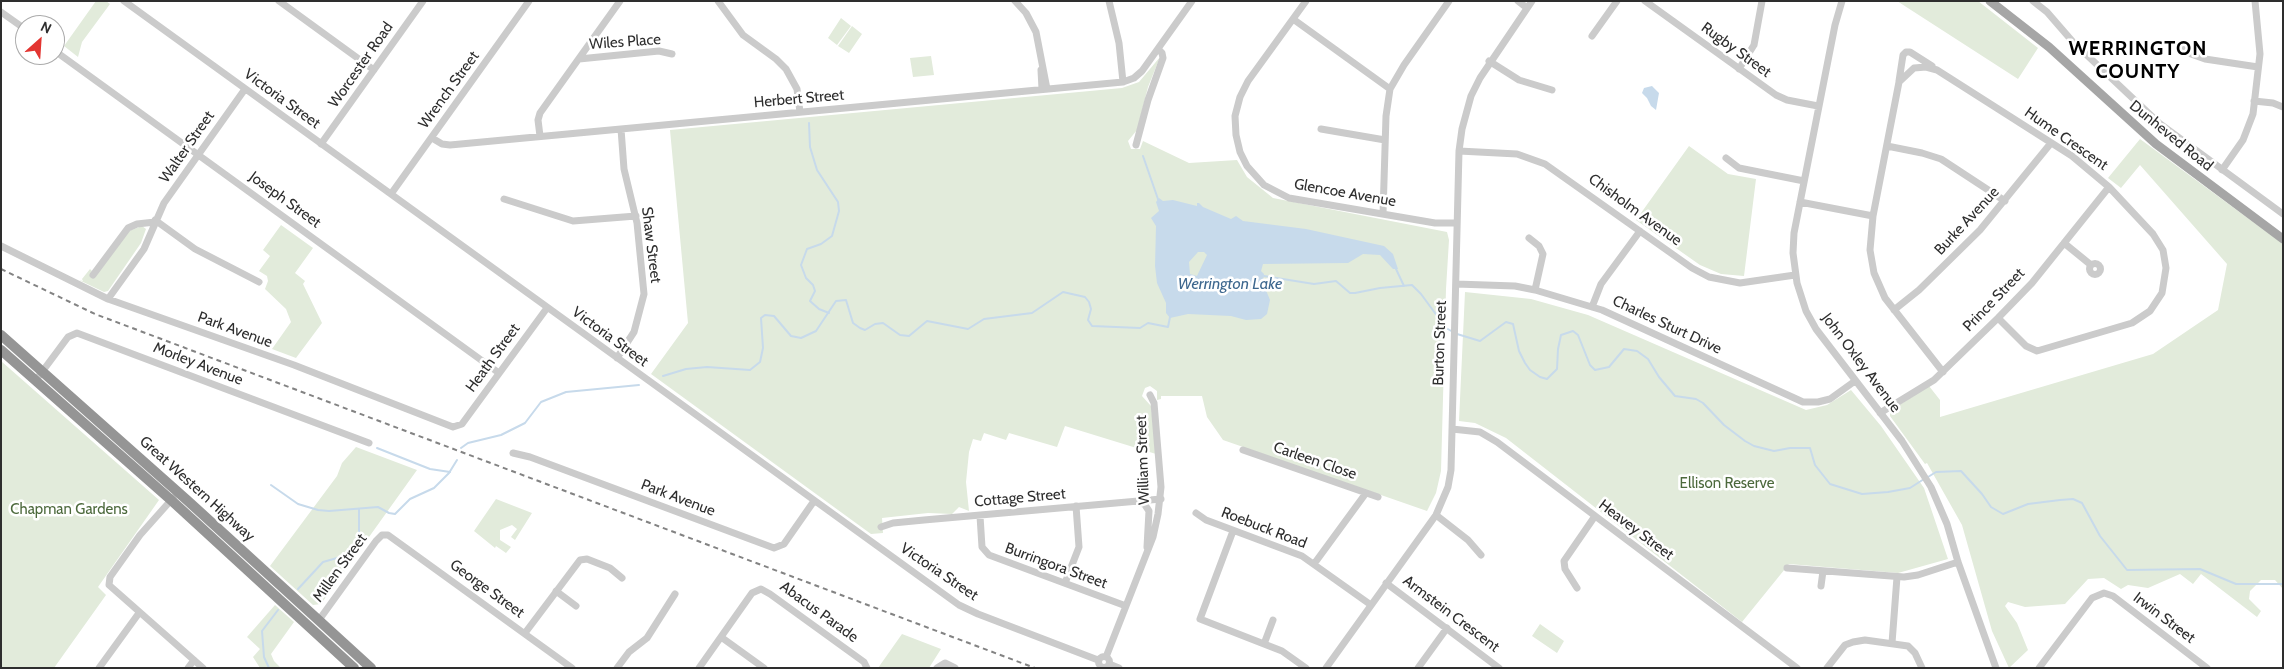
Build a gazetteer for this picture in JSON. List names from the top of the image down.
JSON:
{
  "streets": {
    "highway": ["Great Western Highway"],
    "main road": ["Dunheved Road"],
    "street": [
      "Wiles Place",
      "Rugby Street",
      "Worcester Road",
      "Wrench Street",
      "Victoria Street",
      "Herbert Street",
      "Hume Crescent",
      "Walter Street",
      "Glencoe Avenue",
      "Joseph Street",
      "Chisholm Avenue",
      "Burke Avenue",
      "Shaw Street",
      "Prince Street",
      "Charles Sturt Drive",
      "Park Avenue",
      "Burton Street",
      "Heath Street",
      "John Oxley Avenue",
      "Morley Avenue",
      "William Street",
      "Carleen Close",
      "Cottage Street",
      "Roebuck Road",
      "Heavey Street",
      "Burringora Street",
      "Millen Street",
      "George Street",
      "Abacus Parade",
      "Armstein Crescent",
      "Irwin Street"
    ]
  },
  "crossings": [
    ["Rugby Street", "John Oxley Avenue"],
    ["Worcester Road", "Victoria Street"],
    ["Wrench Street", "Victoria Street"],
    ["Wrench Street", "Herbert Street"],
    ["Victoria Street", "Walter Street"],
    ["Victoria Street", "Shaw Street"],
    ["Victoria Street", "Park Avenue"],
    ["Victoria Street", "Heath Street"],
    ["Victoria Street", "William Street"],
    ["Herbert Street", "Shaw Street"],
    ["Hume Crescent", "Burke Avenue"],
    ["Hume Crescent", "Prince Street"],
    ["Walter Street", "Joseph Street"],
    ["Walter Street", "Park Avenue"],
    ["Glencoe Avenue", "Burton Street"],
    ["Joseph Street", "Heath Street"],
    ["Chisholm Avenue", "Burton Street"],
    ["Chisholm Avenue", "John Oxley Avenue"],
    ["Prince Street", "John Oxley Avenue"],
    ["Charles Sturt Drive", "Burton Street"],
    ["Charles Sturt Drive", "John Oxley Avenue"],
    ["Park Avenue", "Heath Street"],
    ["Burton Street", "Roebuck Road"],
    ["Burton Street", "Heavey Street"],
    ["Burton Street", "Armstein Crescent"],
    ["Morley Avenue", "Great Western Highway"],
    ["William Street", "Cottage Street"],
    ["William Street", "Burringora Street"],
    ["Great Western Highway", "Millen Street"],
    ["Cottage Street", "Burringora Street"],
    ["Millen Street", "George Street"]
  ],
  "districts": ["WERRINGTON COUNTY"],
  "water": ["Werrington Lake"],
  "parks": ["Ellison Reserve", "Chapman Gardens"],
  "north": "top right"
}
